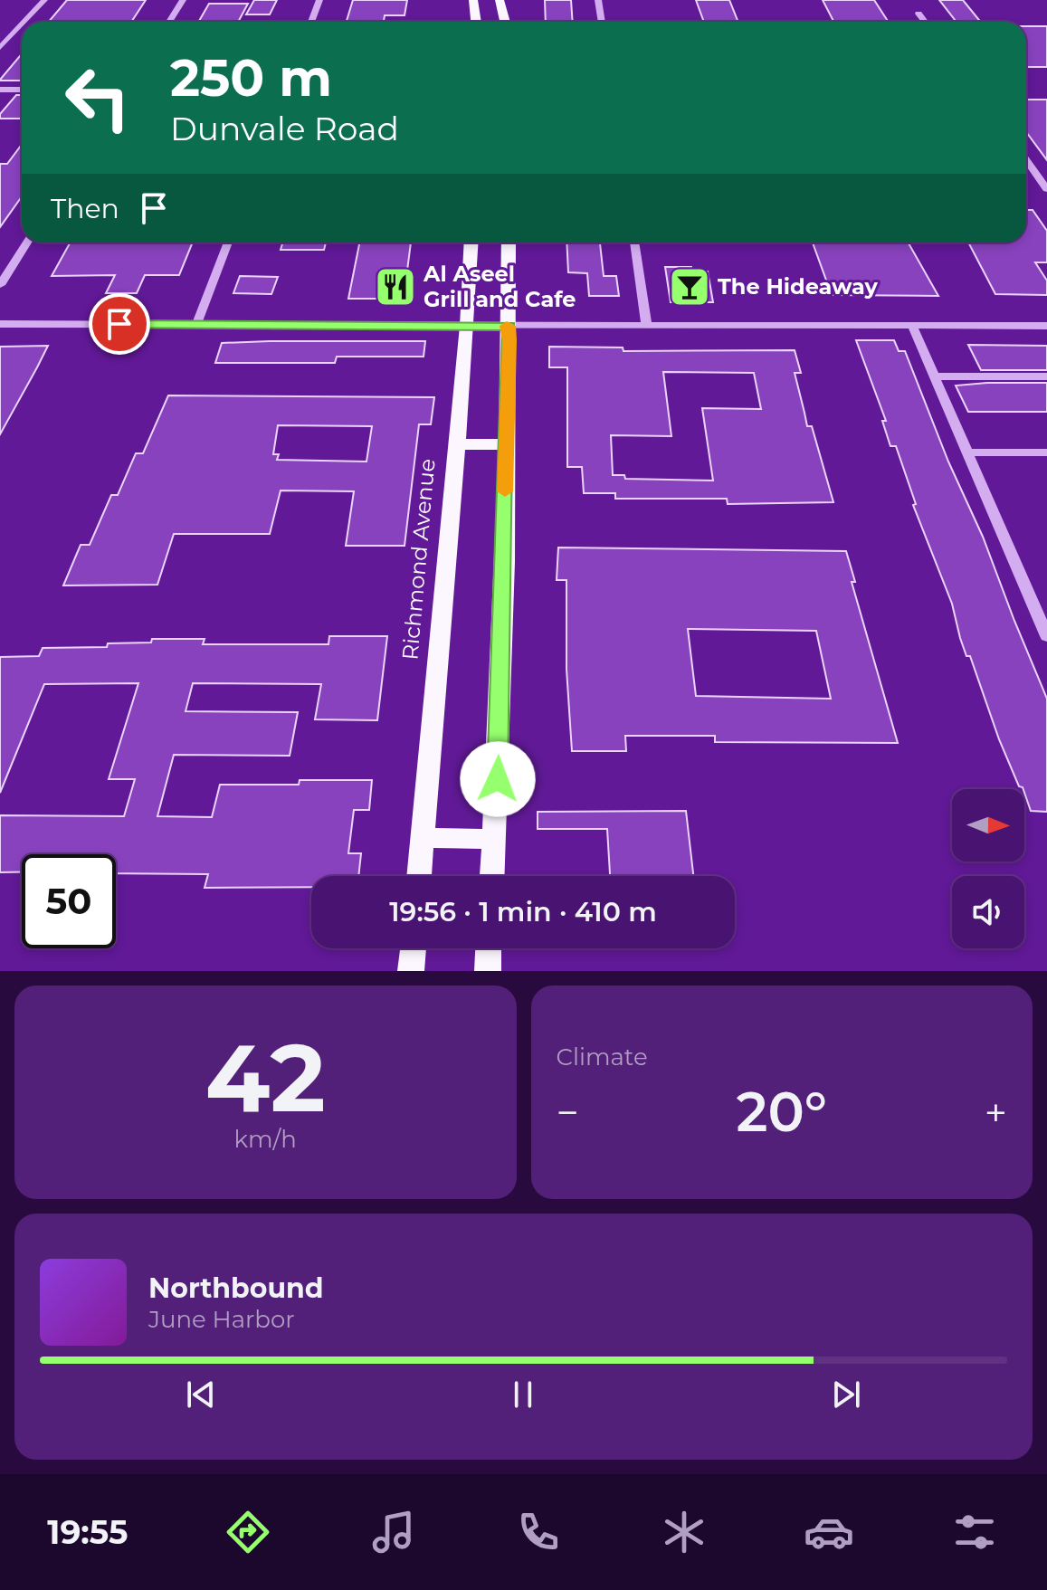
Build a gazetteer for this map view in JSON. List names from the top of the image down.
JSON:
{
  "streets": {
    "main road": ["Richmond Avenue"]
  },
  "places": {
    "restaurant": ["Al Aseel Grill and Cafe"],
    "bar": ["The Hideaway"]
  },
  "north": "right",
  "page": {
    "turn": ["250 m", "Dunvale Road"],
    "then": "Then",
    "limit": "50",
    "trip": "19:56 · 1 min · 410 m",
    "tile": [
      ["42", "km/h"],
      "Climate"
    ],
    "heat": ["−", "20°", "+"],
    "song": ["Northbound", "June Harbor"],
    "tabs": "19:55"
  }
}
